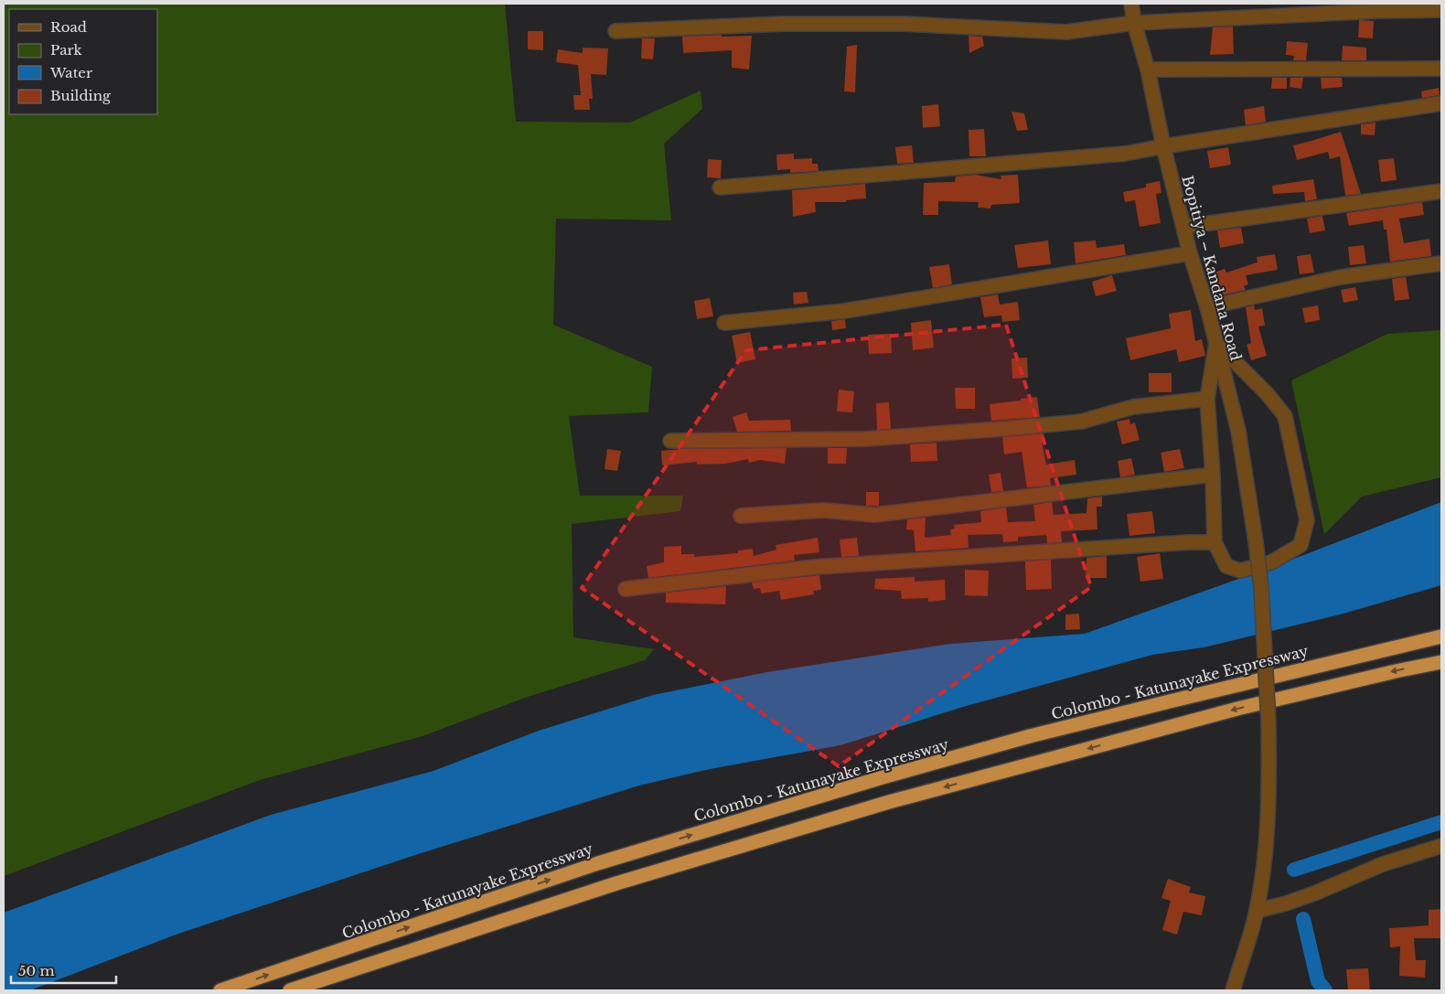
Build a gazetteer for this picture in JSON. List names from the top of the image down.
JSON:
{
  "streets": {
    "highway": ["Colombo - Katunayake Expressway"],
    "street": ["Bopitiya – Kandana Road"]
  },
  "legend": [
    "Road",
    "Park",
    "Water",
    "Building"
  ],
  "scale_bar": "50 m"
}
